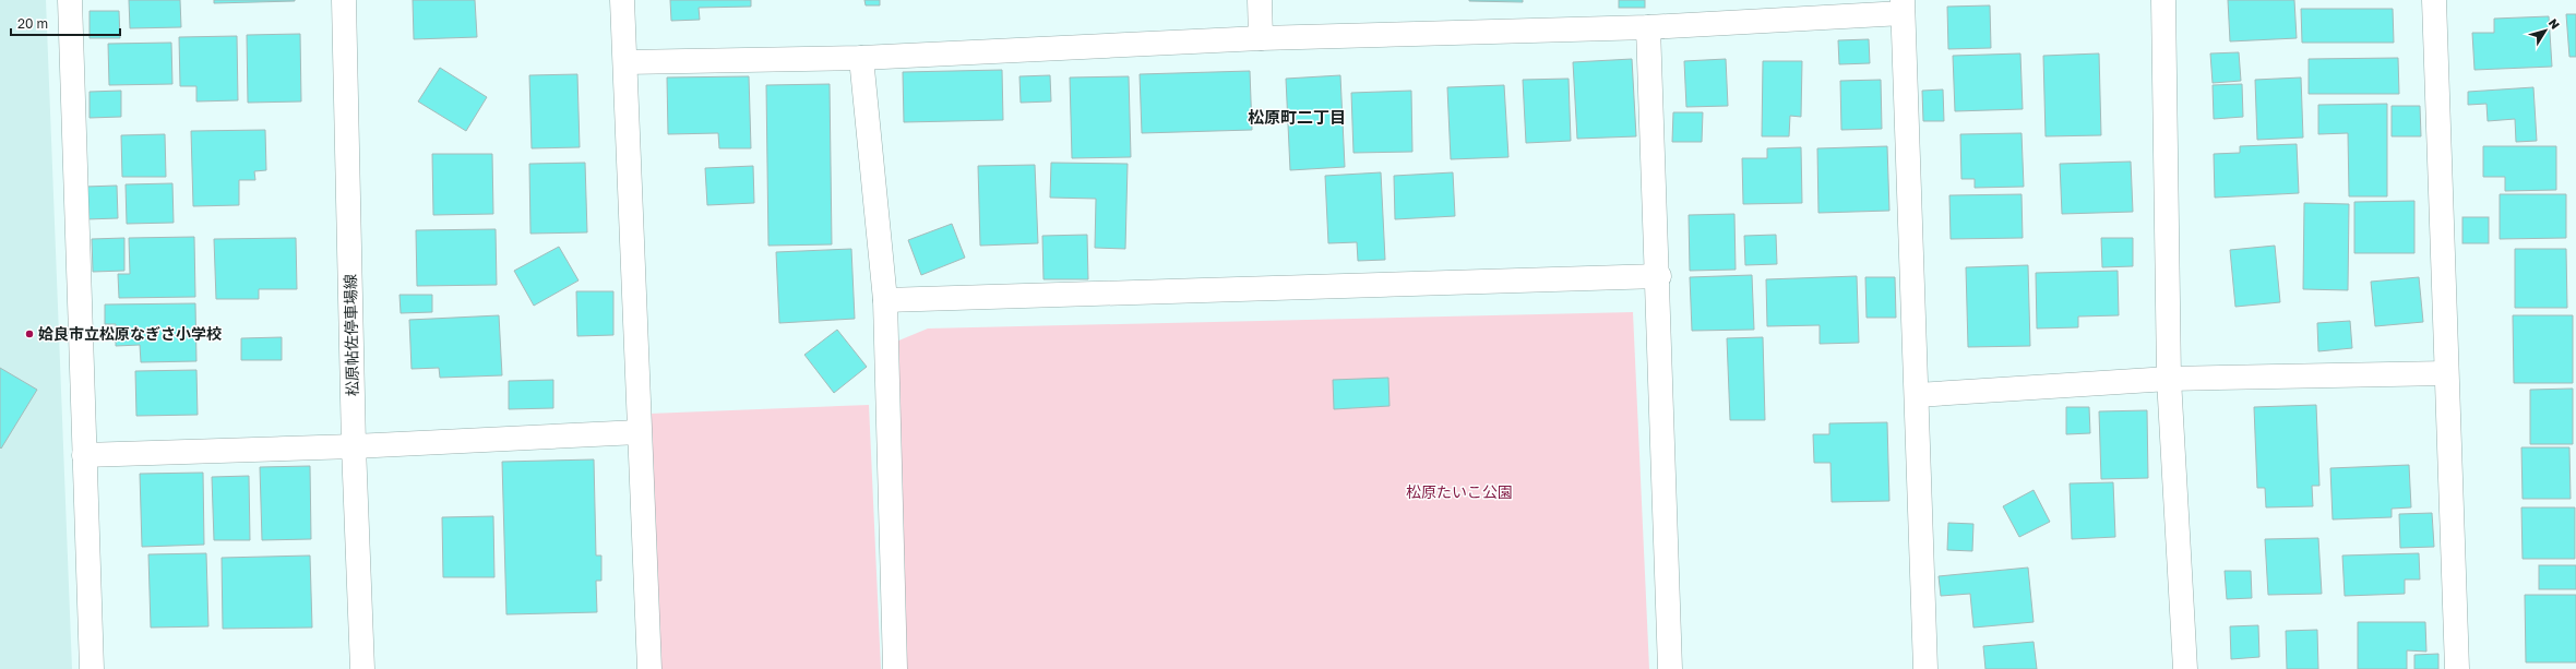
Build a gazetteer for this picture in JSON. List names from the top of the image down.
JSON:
{
  "streets": {
    "street": ["松原帖佐停車場線"]
  },
  "districts": ["松原町二丁目"],
  "parks": ["松原たいこ公園"],
  "places": ["姶良市立松原なぎさ小学校"],
  "scale_bar": "20 m",
  "north": "top right"
}
